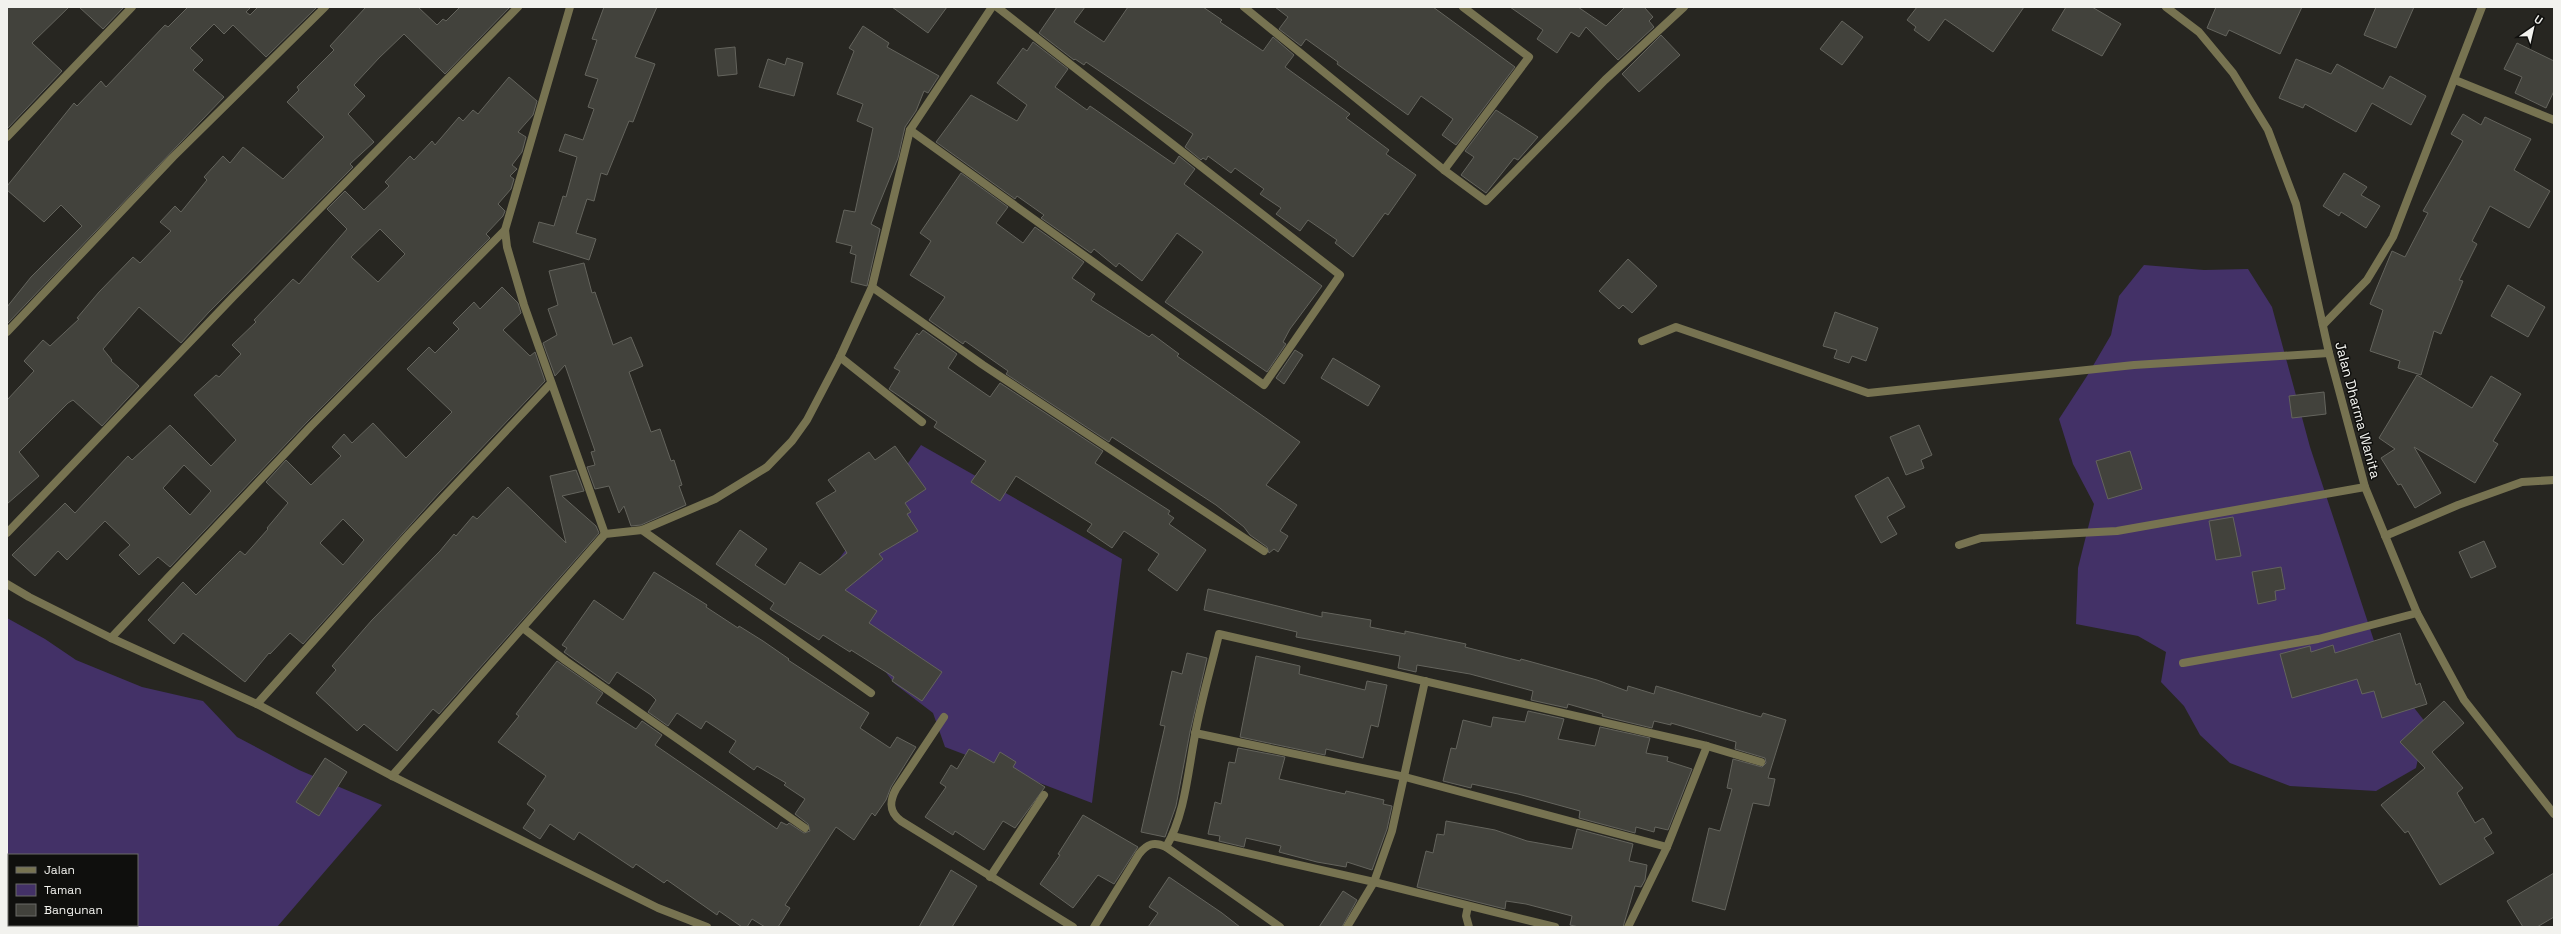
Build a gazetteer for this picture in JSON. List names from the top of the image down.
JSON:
{
  "streets": {
    "street": ["Jalan Dharma Wanita"]
  },
  "legend": ["Jalan", "Taman", "Bangunan"],
  "north": "top right"
}
